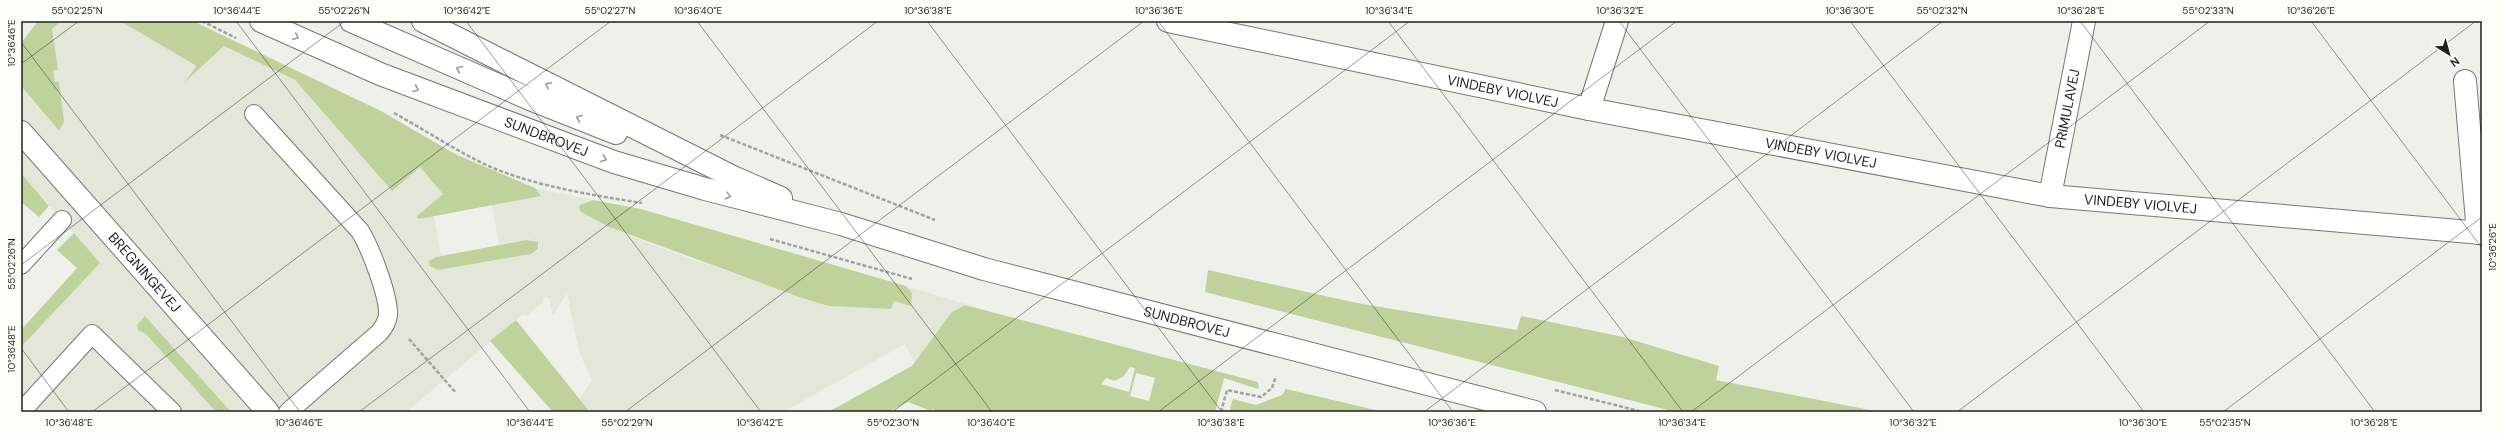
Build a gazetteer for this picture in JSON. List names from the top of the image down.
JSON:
{
  "streets": {
    "main road": [
      "VINDEBY VIOLVEJ",
      "PRIMULAVEJ",
      "SUNDBROVEJ",
      "BREGNINGEVEJ"
    ]
  },
  "crossings": [
    ["VINDEBY VIOLVEJ", "PRIMULAVEJ"]
  ],
  "north": "bottom right",
  "coordinates": [
    "55°02'25\"N",
    "10°36'44\"E",
    "55°02'26\"N",
    "10°36'42\"E",
    "55°02'27\"N",
    "10°36'40\"E",
    "10°36'38\"E",
    "10°36'36\"E",
    "10°36'34\"E",
    "10°36'32\"E",
    "10°36'30\"E",
    "55°02'32\"N",
    "10°36'28\"E",
    "55°02'33\"N",
    "10°36'26\"E",
    "10°36'46\"E",
    "10°36'48\"E",
    "55°02'29\"N",
    "55°02'30\"N",
    "55°02'35\"N"
  ]
}
